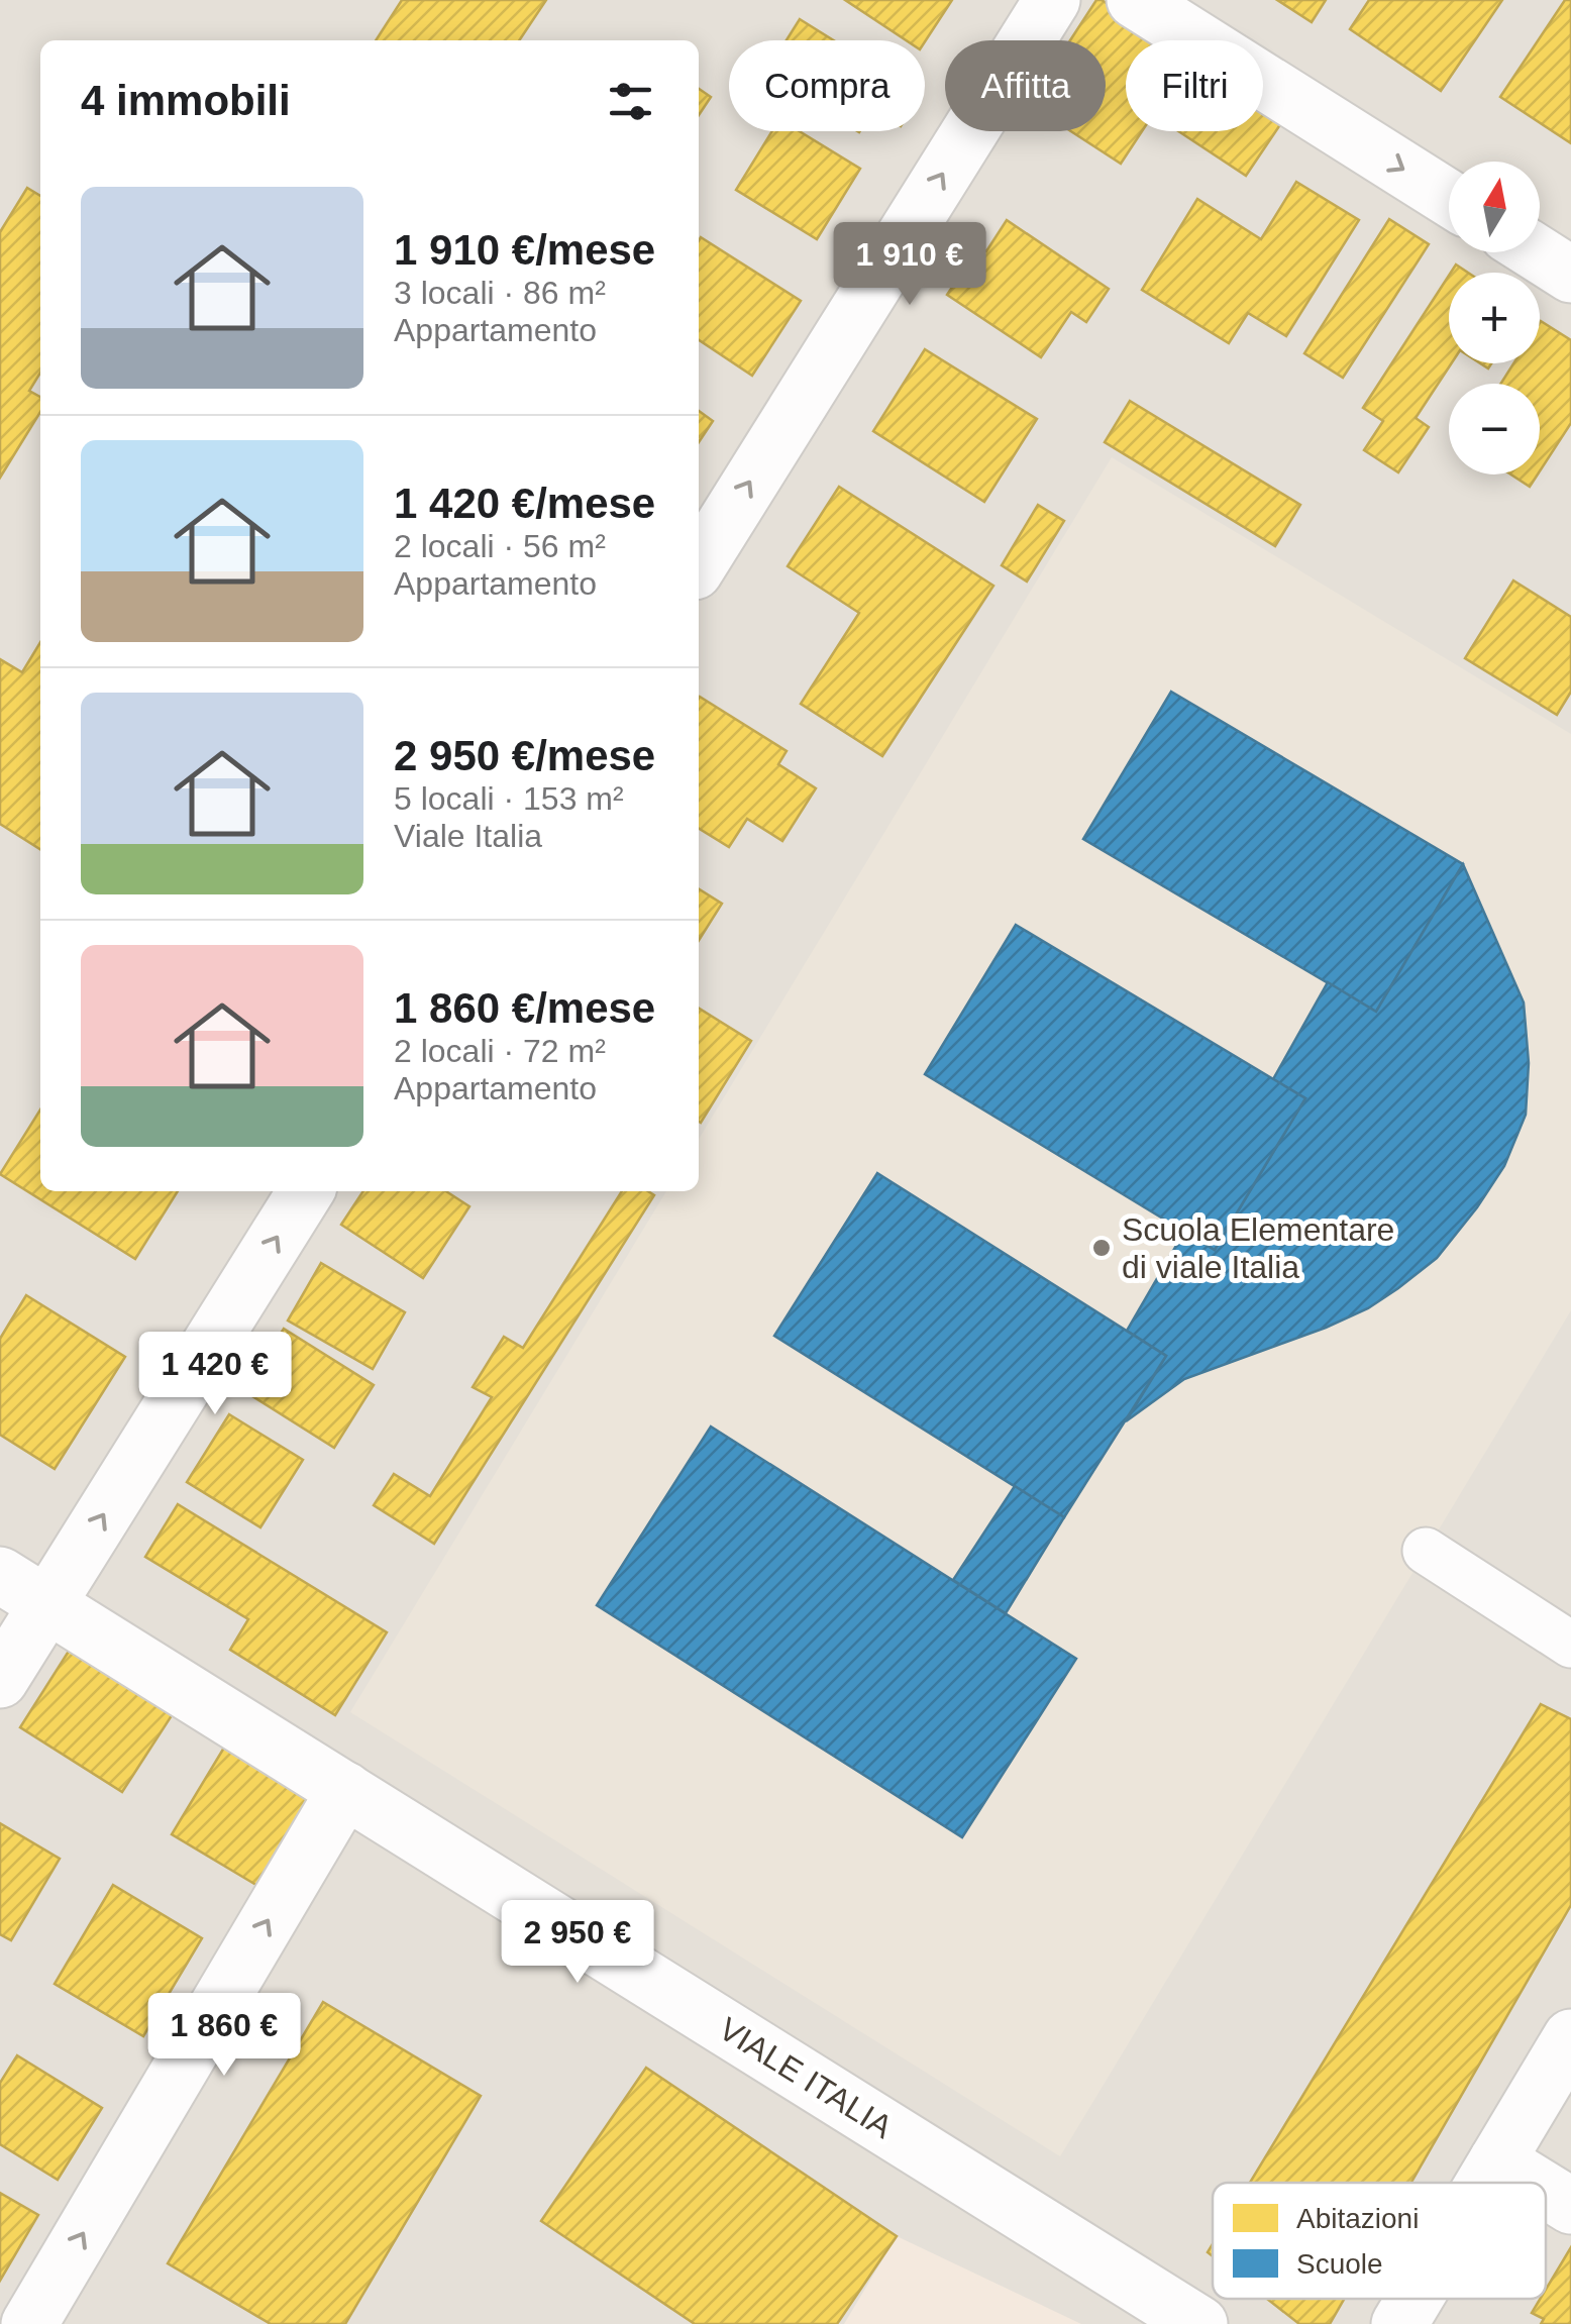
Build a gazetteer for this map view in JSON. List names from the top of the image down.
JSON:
{
  "streets": {
    "street": ["VIALE ITALIA"]
  },
  "places": ["Scuola Elementare di viale Italia"],
  "legend": ["Abitazioni", "Scuole"],
  "north": "top",
  "page": {
    "chip": ["Compra", "Affitta", "Filtri"],
    "heading": "4 immobili",
    "map_buttons": ["+", "−"],
    "list": [
      {
        "name": "1 910 €/mese",
        "note": "3 locali · 86 m² · Appartamento"
      },
      {
        "name": "1 420 €/mese",
        "note": "2 locali · 56 m² · Appartamento"
      },
      {
        "name": "2 950 €/mese",
        "note": "5 locali · 153 m² · Viale Italia"
      },
      {
        "name": "1 860 €/mese",
        "note": "2 locali · 72 m² · Appartamento"
      }
    ],
    "price": [
      "1 910 €",
      "1 420 €",
      "2 950 €",
      "1 860 €"
    ]
  }
}
